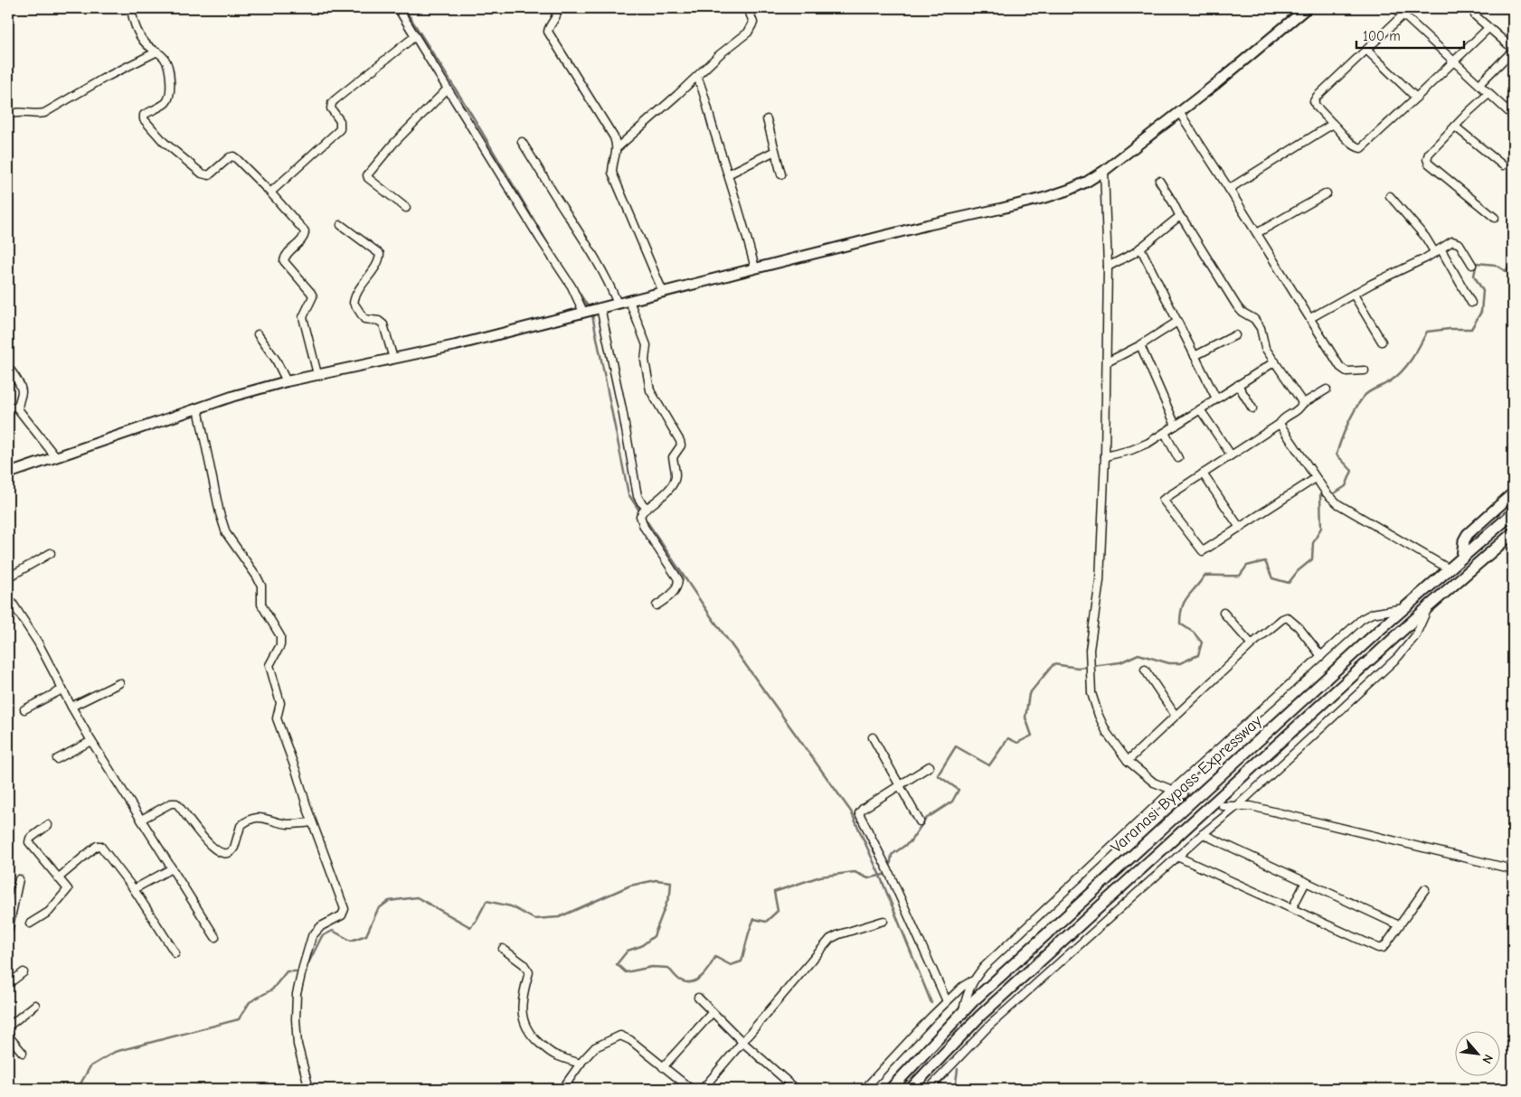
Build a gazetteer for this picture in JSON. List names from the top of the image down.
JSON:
{
  "streets": {
    "highway": ["Varanasi Bypass Expressway"]
  },
  "scale_bar": "100 m",
  "north": "bottom right"
}
